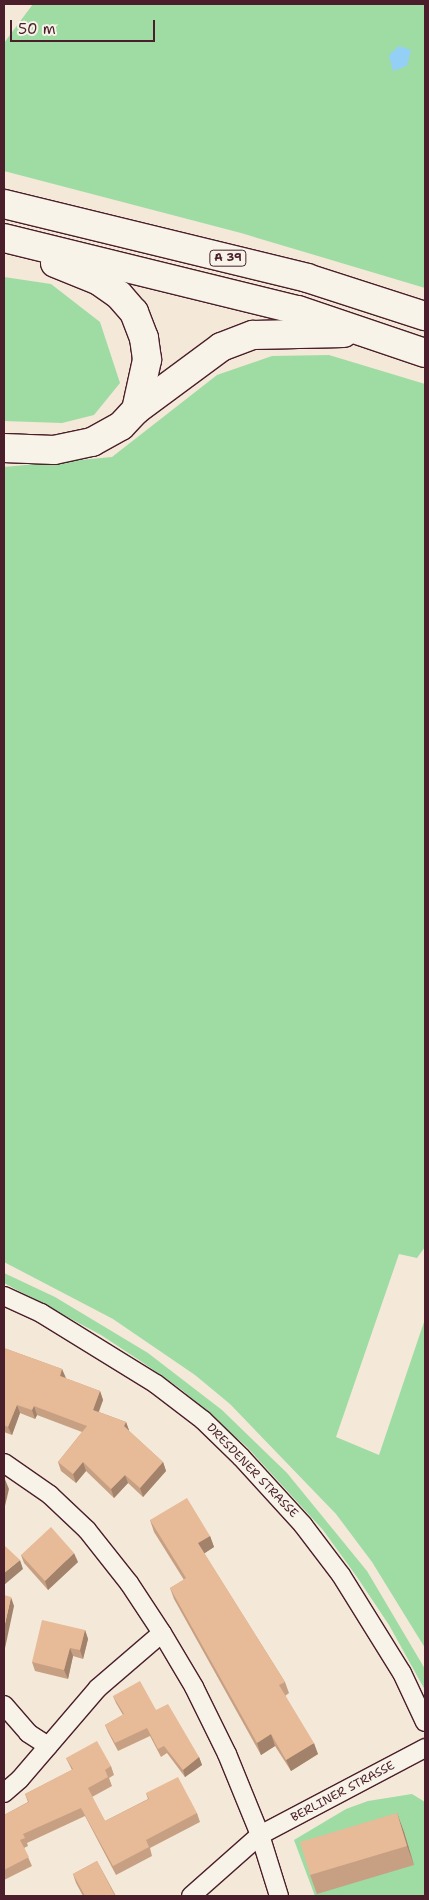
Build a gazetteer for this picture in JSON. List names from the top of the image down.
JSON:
{
  "streets": {
    "highway": ["A 39"],
    "street": ["DRESDENER STRASSE", "BERLINER STRASSE"]
  },
  "scale_bar": "50 m"
}
